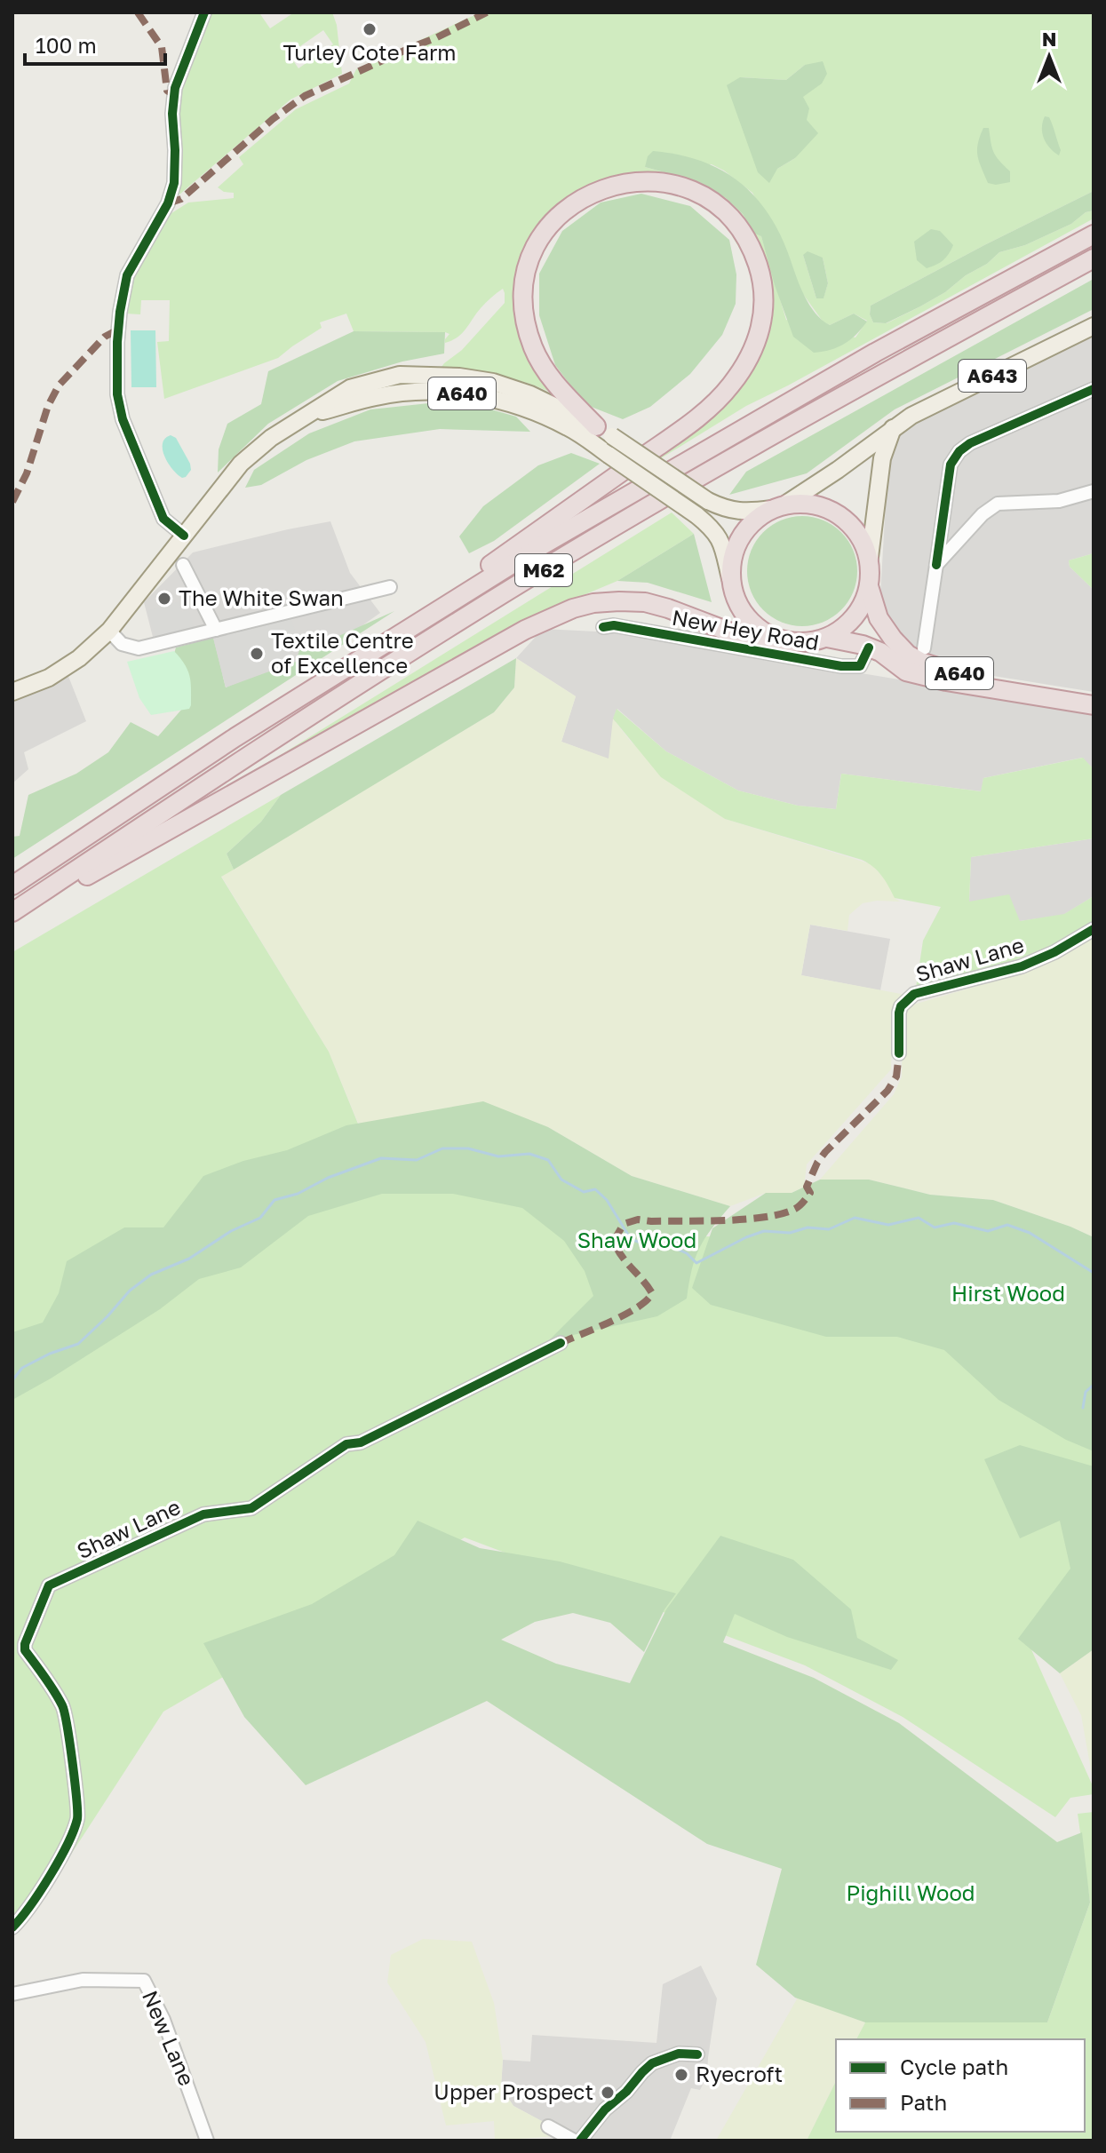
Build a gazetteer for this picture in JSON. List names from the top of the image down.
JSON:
{
  "streets": {
    "highway": ["A640", "M62", "New Hey Road"],
    "main road": ["A643"],
    "street": ["Shaw Lane", "New Lane"]
  },
  "crossings": [
    ["A643", "A640"],
    ["A643", "New Hey Road"],
    ["A640", "New Hey Road"]
  ],
  "parks": ["Shaw Wood", "Hirst Wood", "Pighill Wood"],
  "places": [
    "Turley Cote Farm",
    "The White Swan",
    "Textile Centre of Excellence",
    "Ryecroft",
    "Upper Prospect"
  ],
  "legend": ["Cycle path", "Path"],
  "scale_bar": "100 m",
  "north": "top"
}
